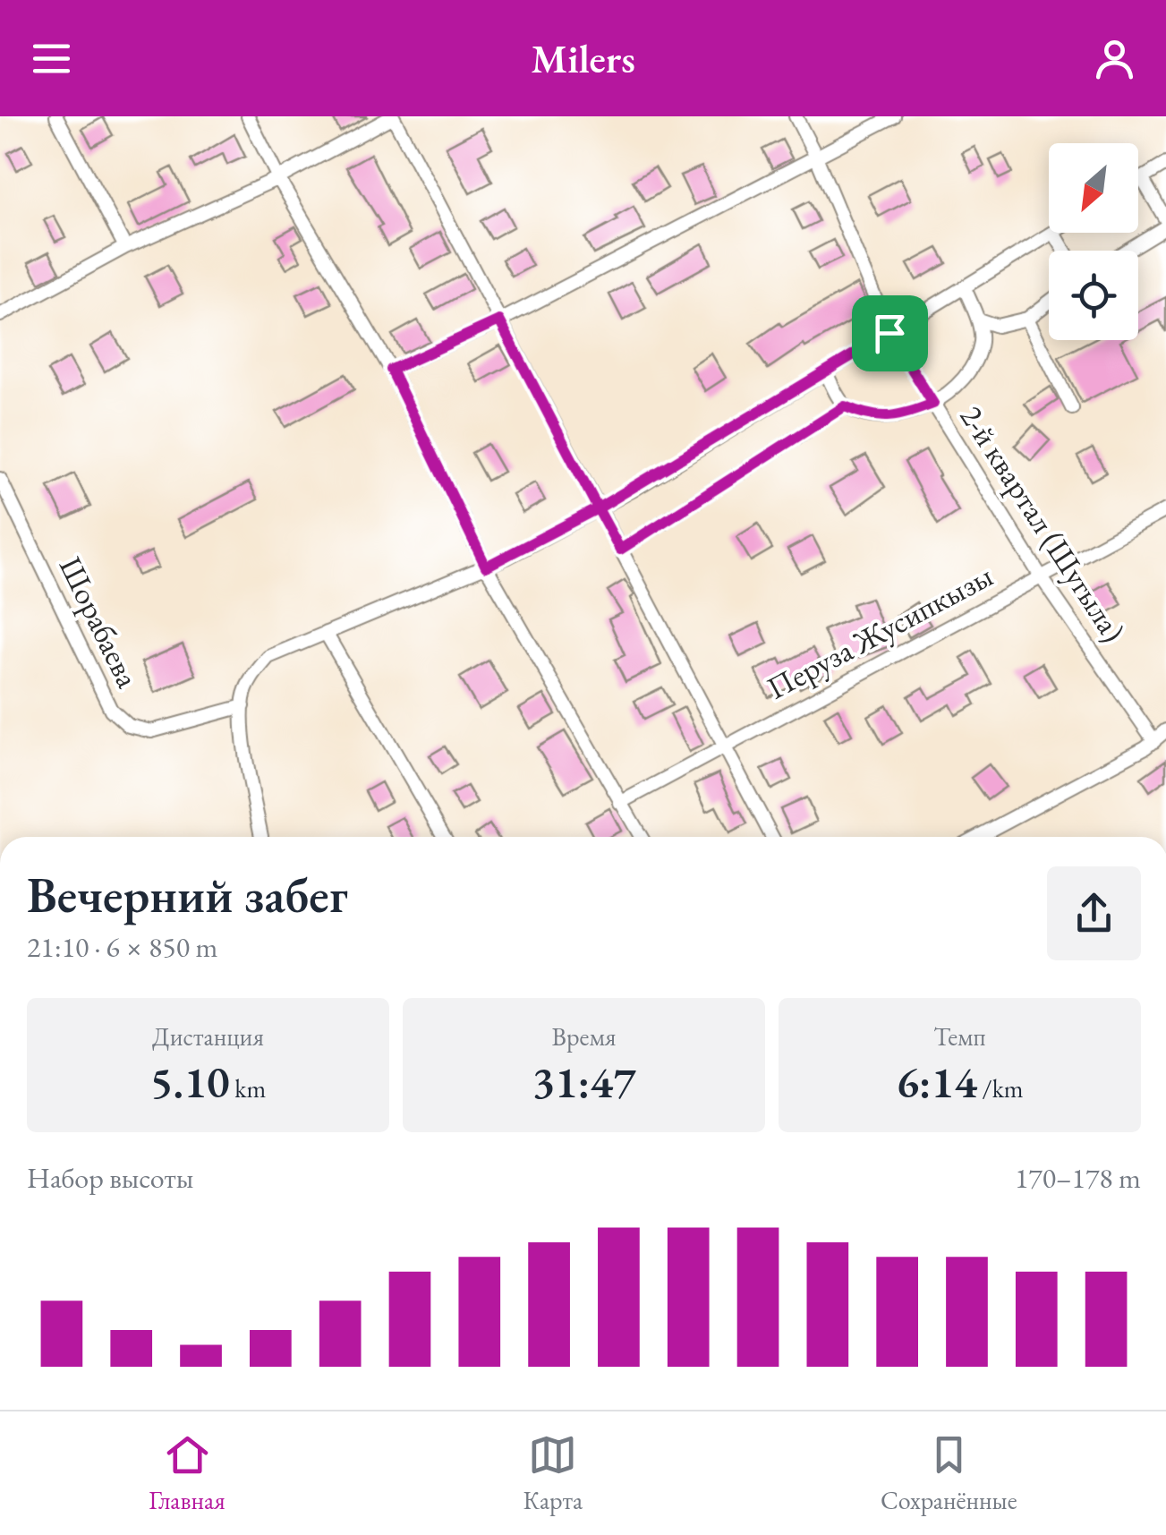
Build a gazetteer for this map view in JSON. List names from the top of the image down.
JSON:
{
  "streets": {
    "street": ["2-й квартал (Шугыла)", "Шорабаева", "Перуза Жусипкызы"]
  },
  "crossings": [
    ["2-й квартал (Шугыла)", "Перуза Жусипкызы"]
  ],
  "north": "bottom left",
  "page": {
    "header": "Milers",
    "heading": ["Вечерний забег", "21:10 · 6 × 850 m"],
    "stats": [
      ["Дистанция", "5.10 km"],
      ["Время", "31:47"],
      ["Темп", "6:14 /km"]
    ],
    "chart": ["Набор высоты", "170–178 m"],
    "tabs": ["Главная", "Карта", "Сохранённые"]
  }
}
